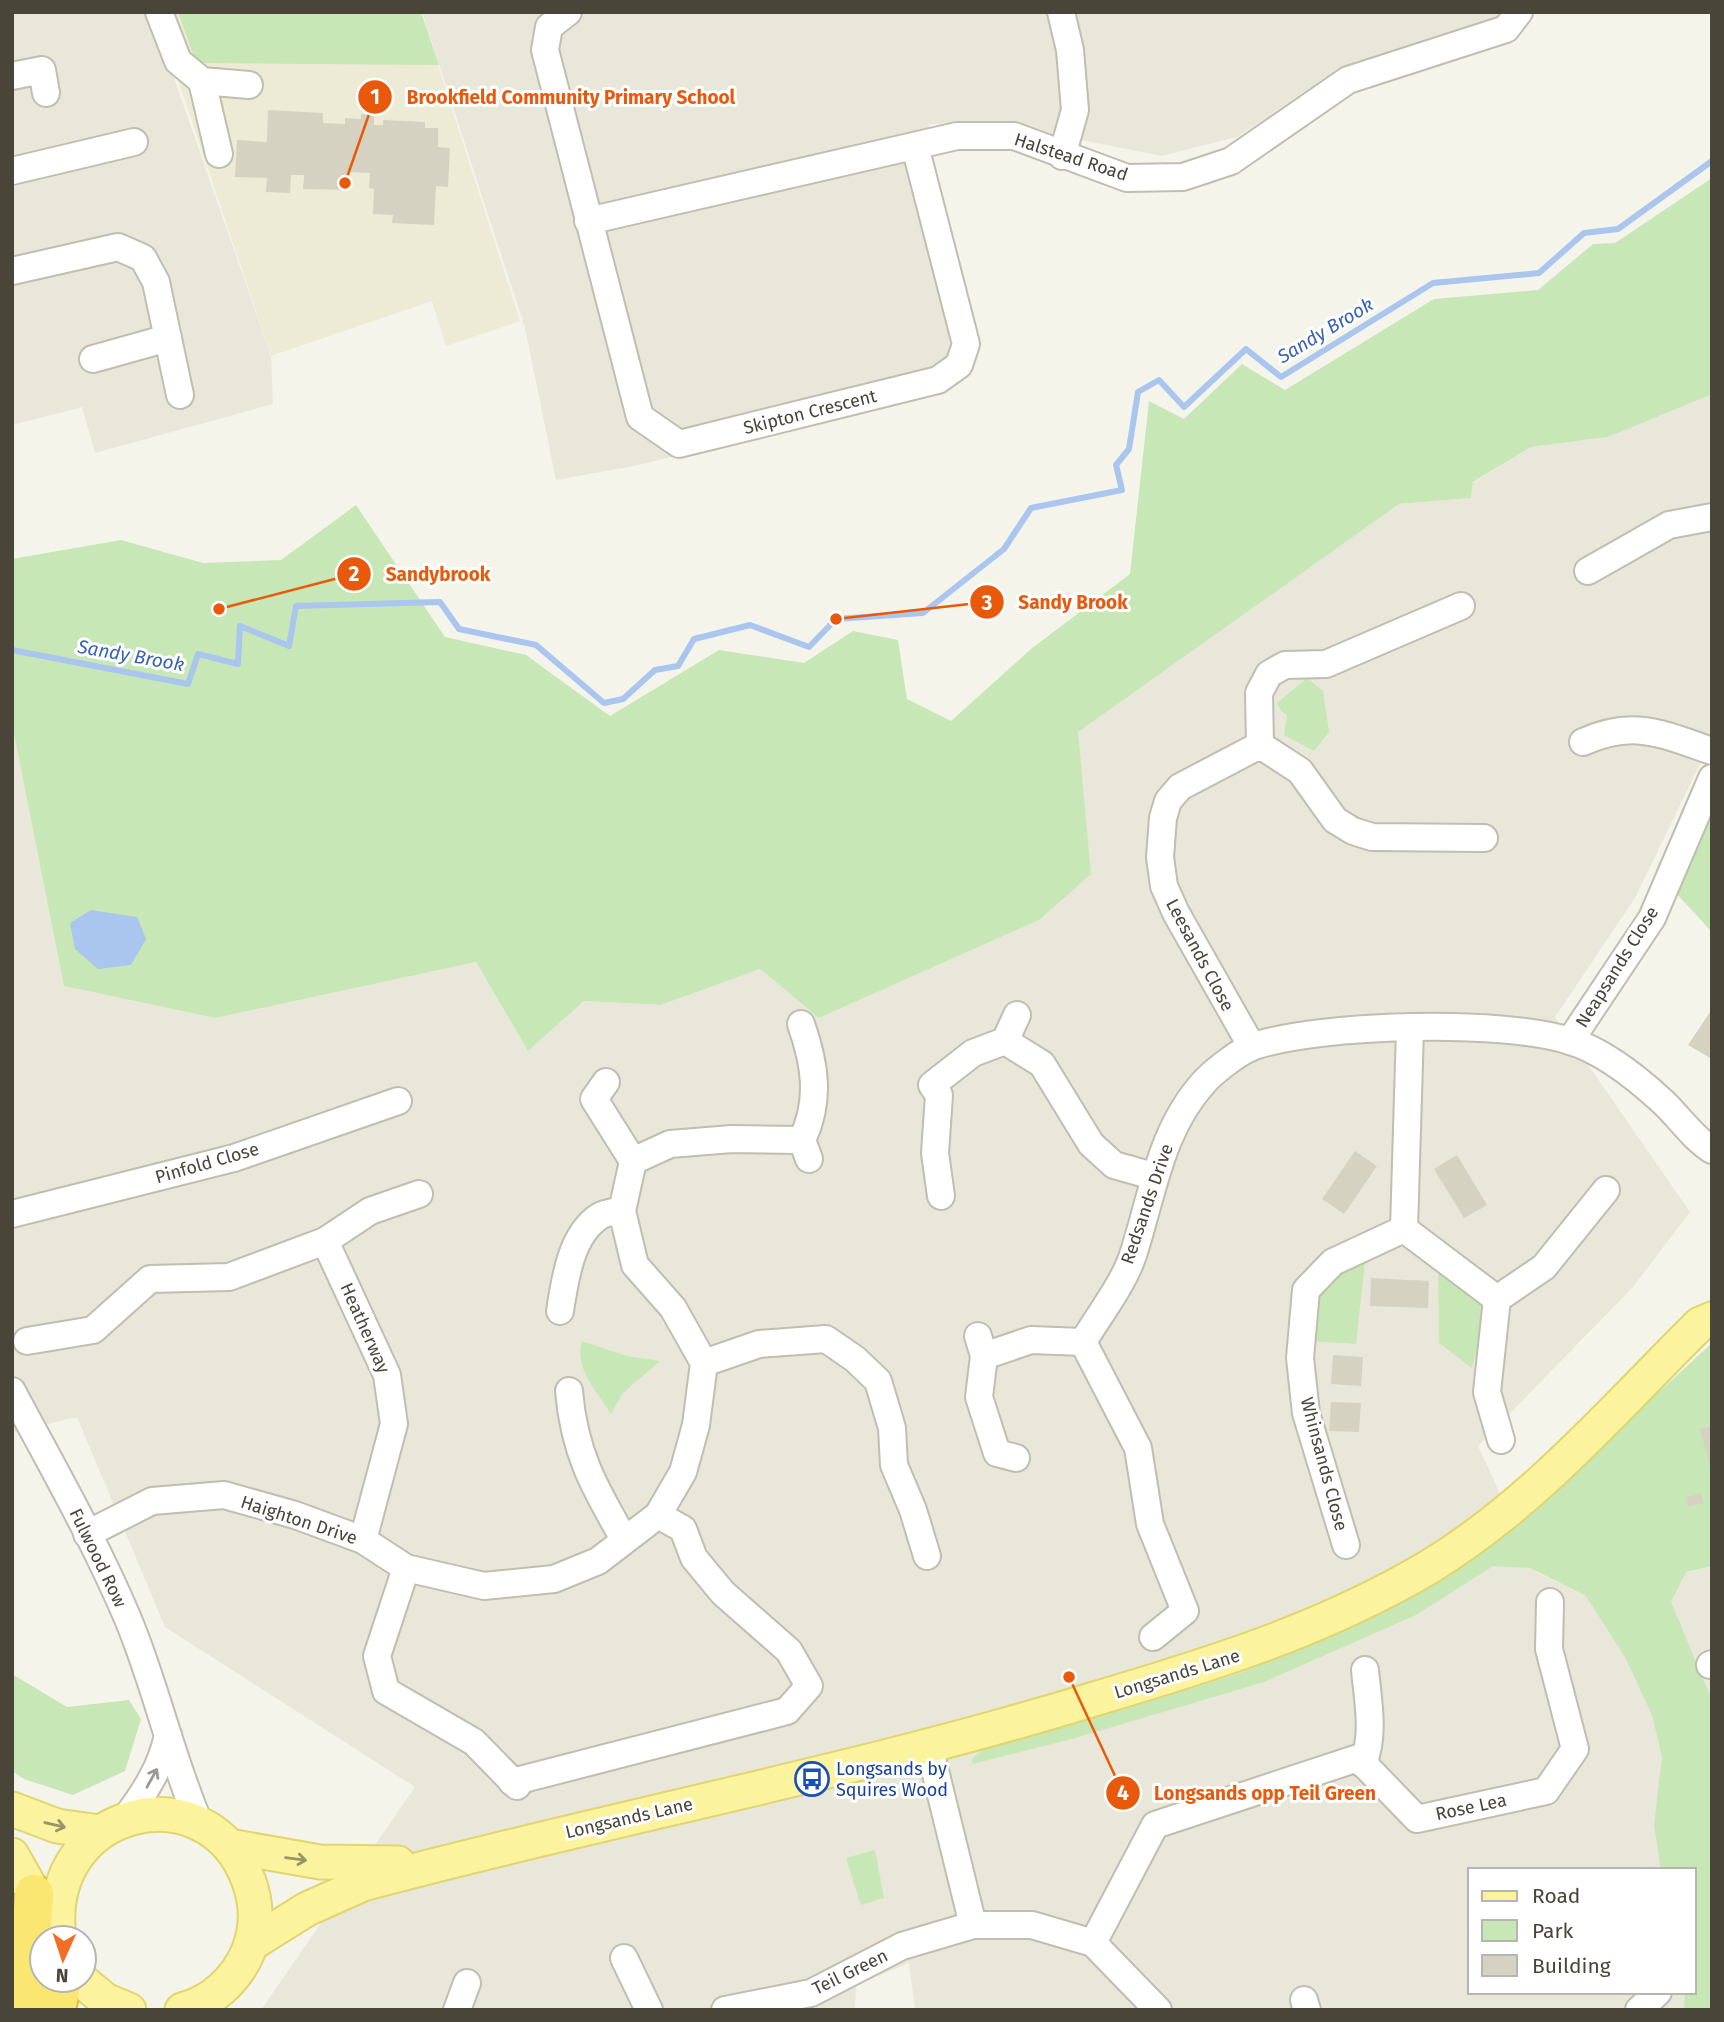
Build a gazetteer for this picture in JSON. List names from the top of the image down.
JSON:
{
  "streets": {
    "main road": ["Longsands Lane"],
    "street": [
      "Halstead Road",
      "Skipton Crescent",
      "Leesands Close",
      "Neapsands Close",
      "Pinfold Close",
      "Redsands Drive",
      "Heatherway",
      "Whinsands Close",
      "Haighton Drive",
      "Fulwood Row",
      "Rose Lea",
      "Teil Green"
    ]
  },
  "crossings": [
    ["Halstead Road", "Skipton Crescent"],
    ["Leesands Close", "Redsands Drive"],
    ["Neapsands Close", "Redsands Drive"],
    ["Heatherway", "Haighton Drive"],
    ["Haighton Drive", "Fulwood Row"]
  ],
  "water": ["Sandy Brook"],
  "places": {
    "other": [
      "Brookfield Community Primary School",
      "Sandybrook",
      "Sandy Brook",
      "Longsands opp Teil Green"
    ],
    "bus stop": ["Longsands by Squires Wood"]
  },
  "legend": ["Road", "Park", "Building"],
  "north": "bottom"
}
